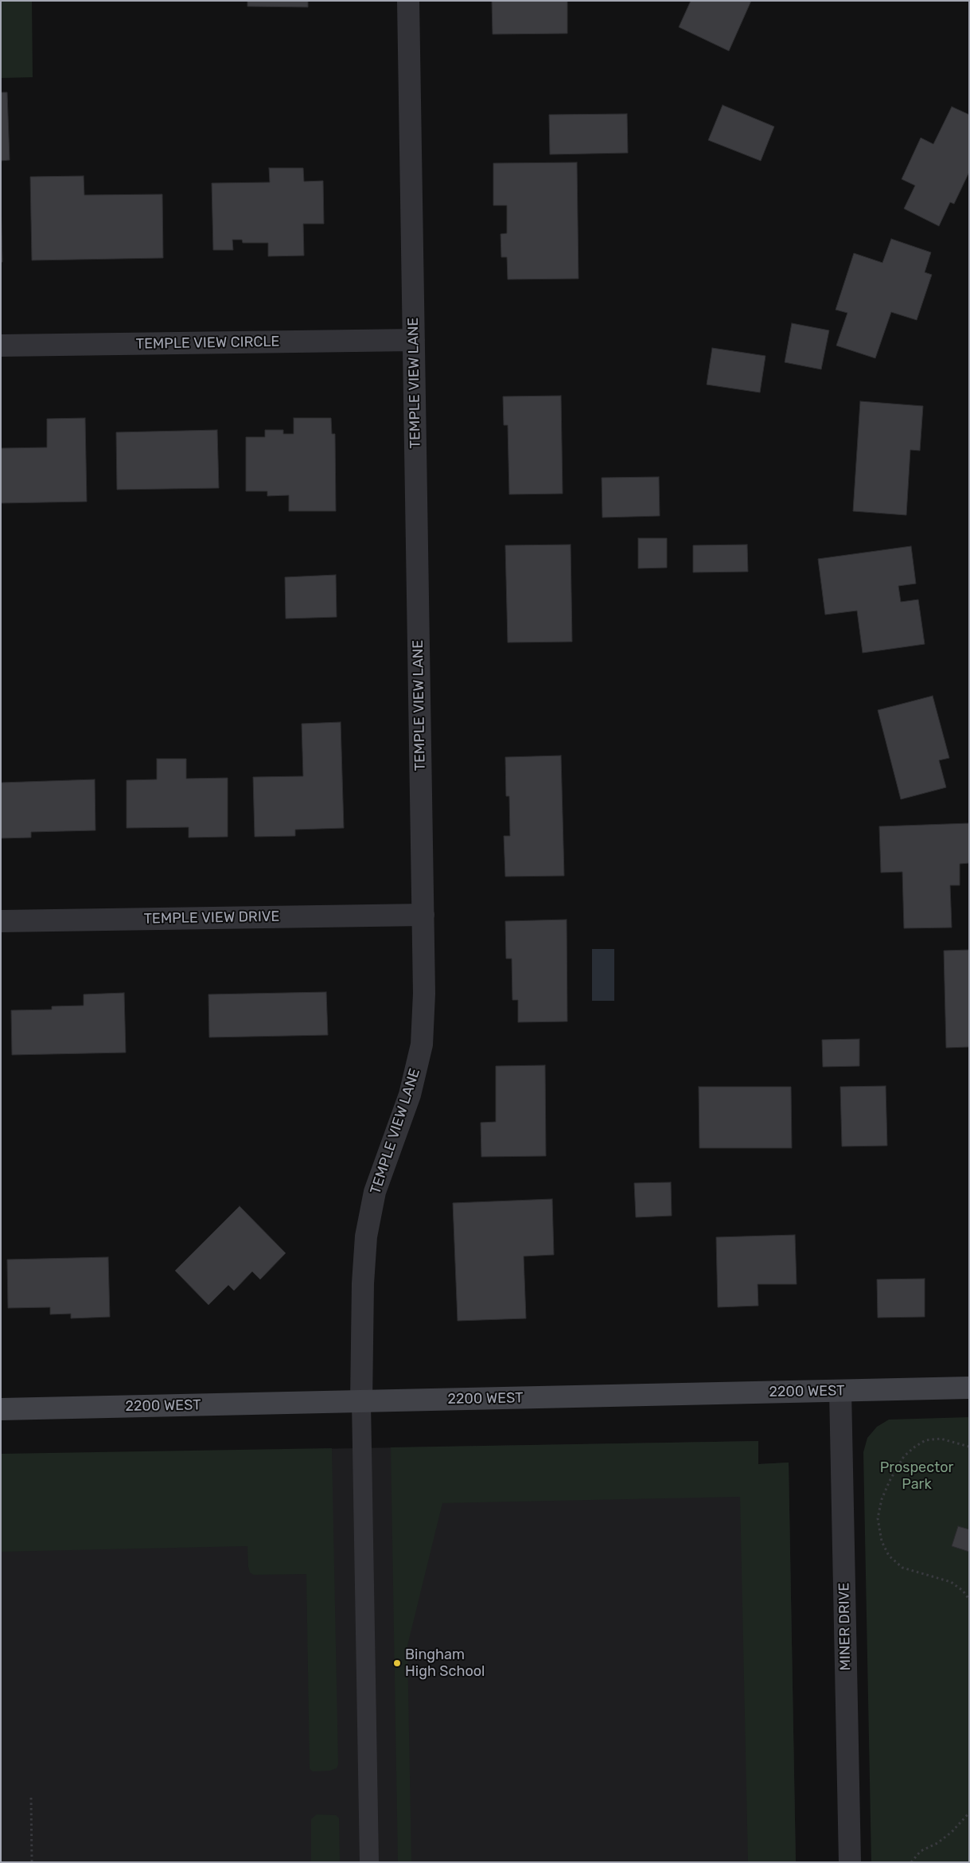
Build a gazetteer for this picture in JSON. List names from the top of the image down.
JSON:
{
  "streets": {
    "street": [
      "TEMPLE VIEW CIRCLE",
      "TEMPLE VIEW LANE",
      "TEMPLE VIEW DRIVE",
      "2200 WEST",
      "MINER DRIVE"
    ]
  },
  "crossings": [
    ["TEMPLE VIEW CIRCLE", "TEMPLE VIEW LANE"],
    ["TEMPLE VIEW LANE", "TEMPLE VIEW DRIVE"],
    ["TEMPLE VIEW LANE", "2200 WEST"],
    ["2200 WEST", "MINER DRIVE"]
  ],
  "parks": ["Prospector Park"],
  "places": ["Bingham High School"]
}
